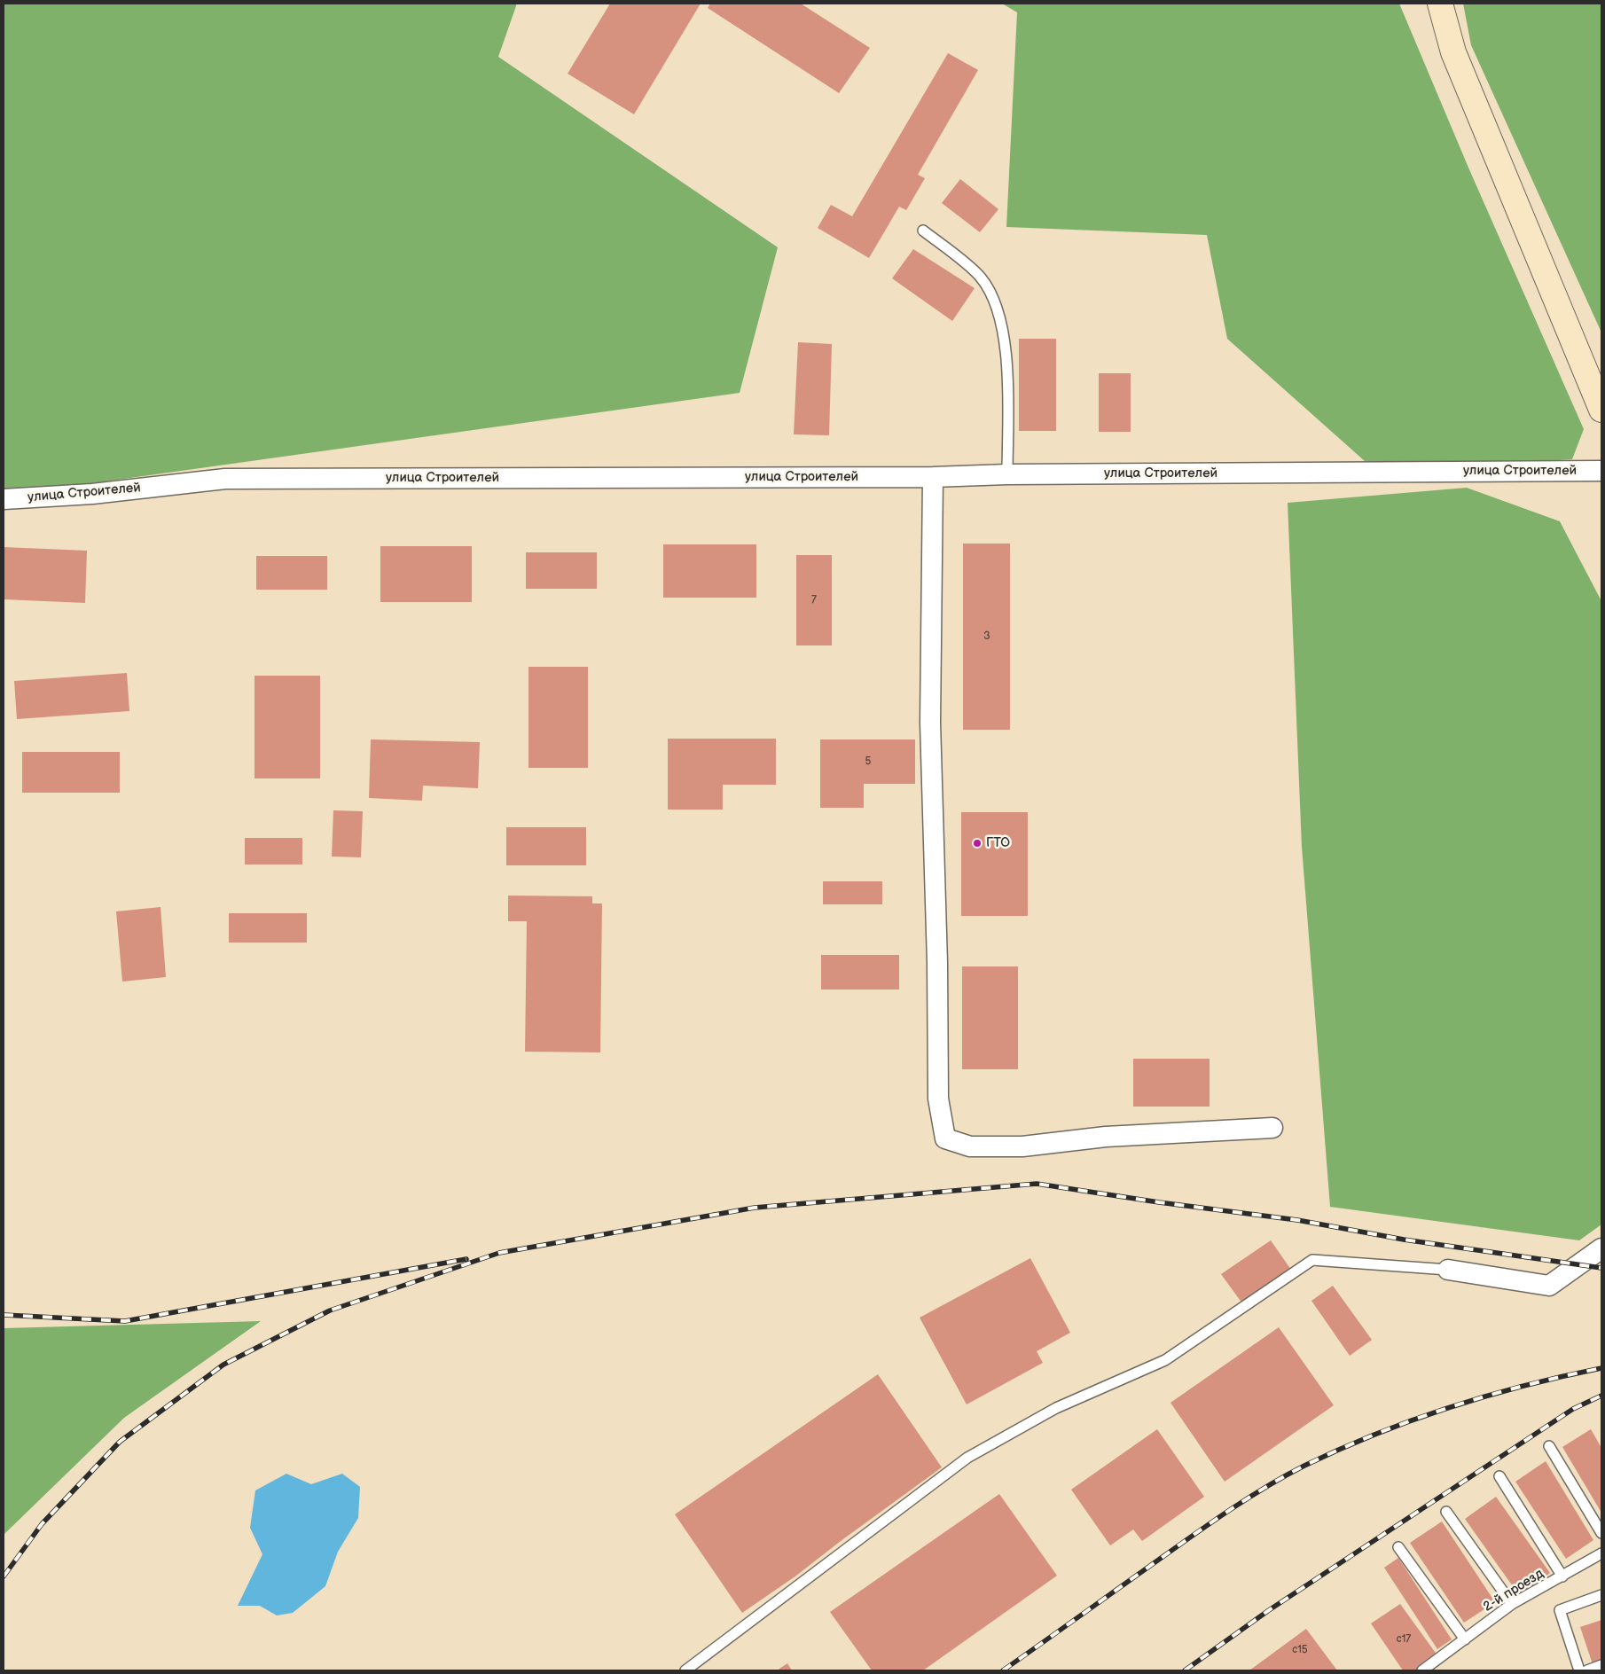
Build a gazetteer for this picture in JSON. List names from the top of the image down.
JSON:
{
  "streets": {
    "street": ["улица Строителей"],
    "lane": ["2-й проезд"]
  },
  "places": ["ГТО"],
  "house_numbers": [
    "7",
    "3",
    "5",
    "с17",
    "с15"
  ]
}
